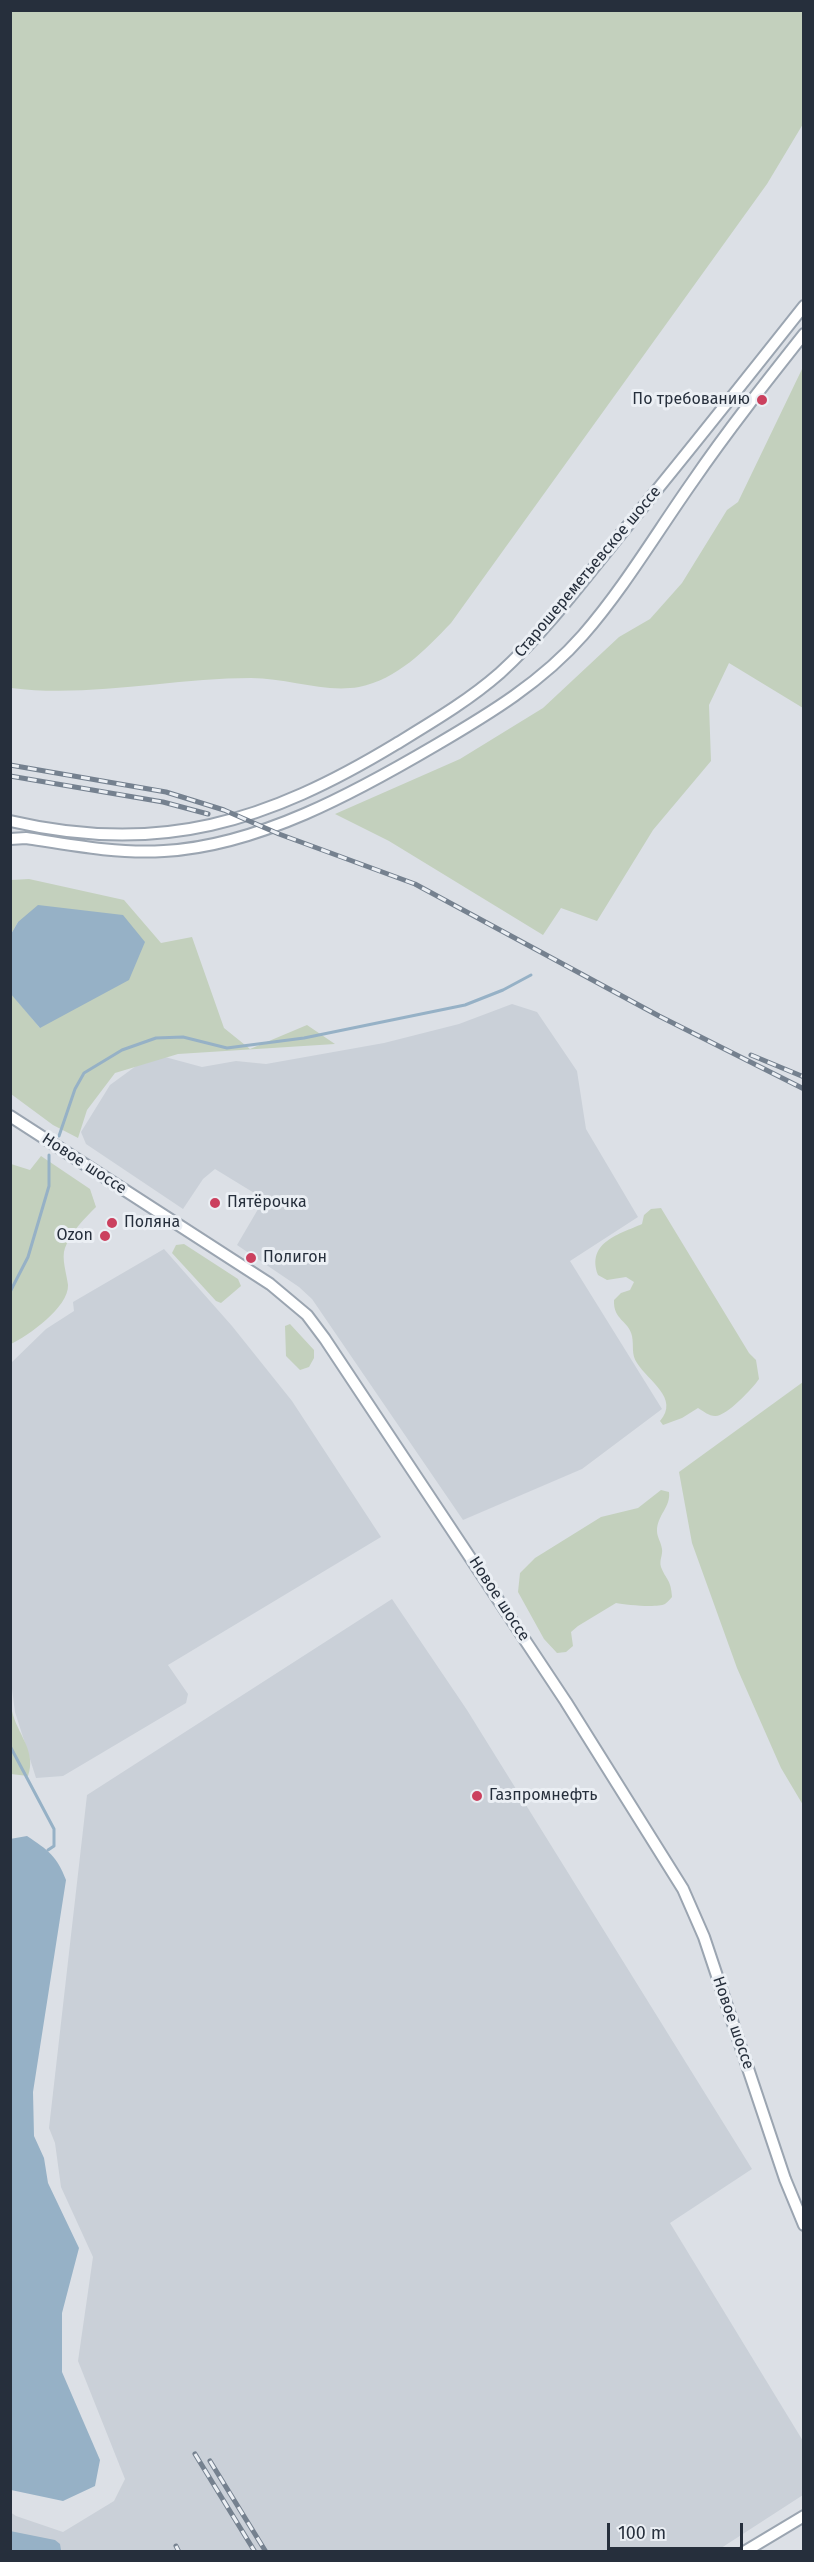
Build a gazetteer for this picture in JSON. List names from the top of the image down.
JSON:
{
  "streets": {
    "main road": ["Старошереметьевское шоссе", "Новое шоссе"]
  },
  "places": [
    "По требованию",
    "Пятёрочка",
    "Поляна",
    "Ozon",
    "Полигон",
    "Газпромнефть"
  ],
  "scale_bar": "100 m"
}
